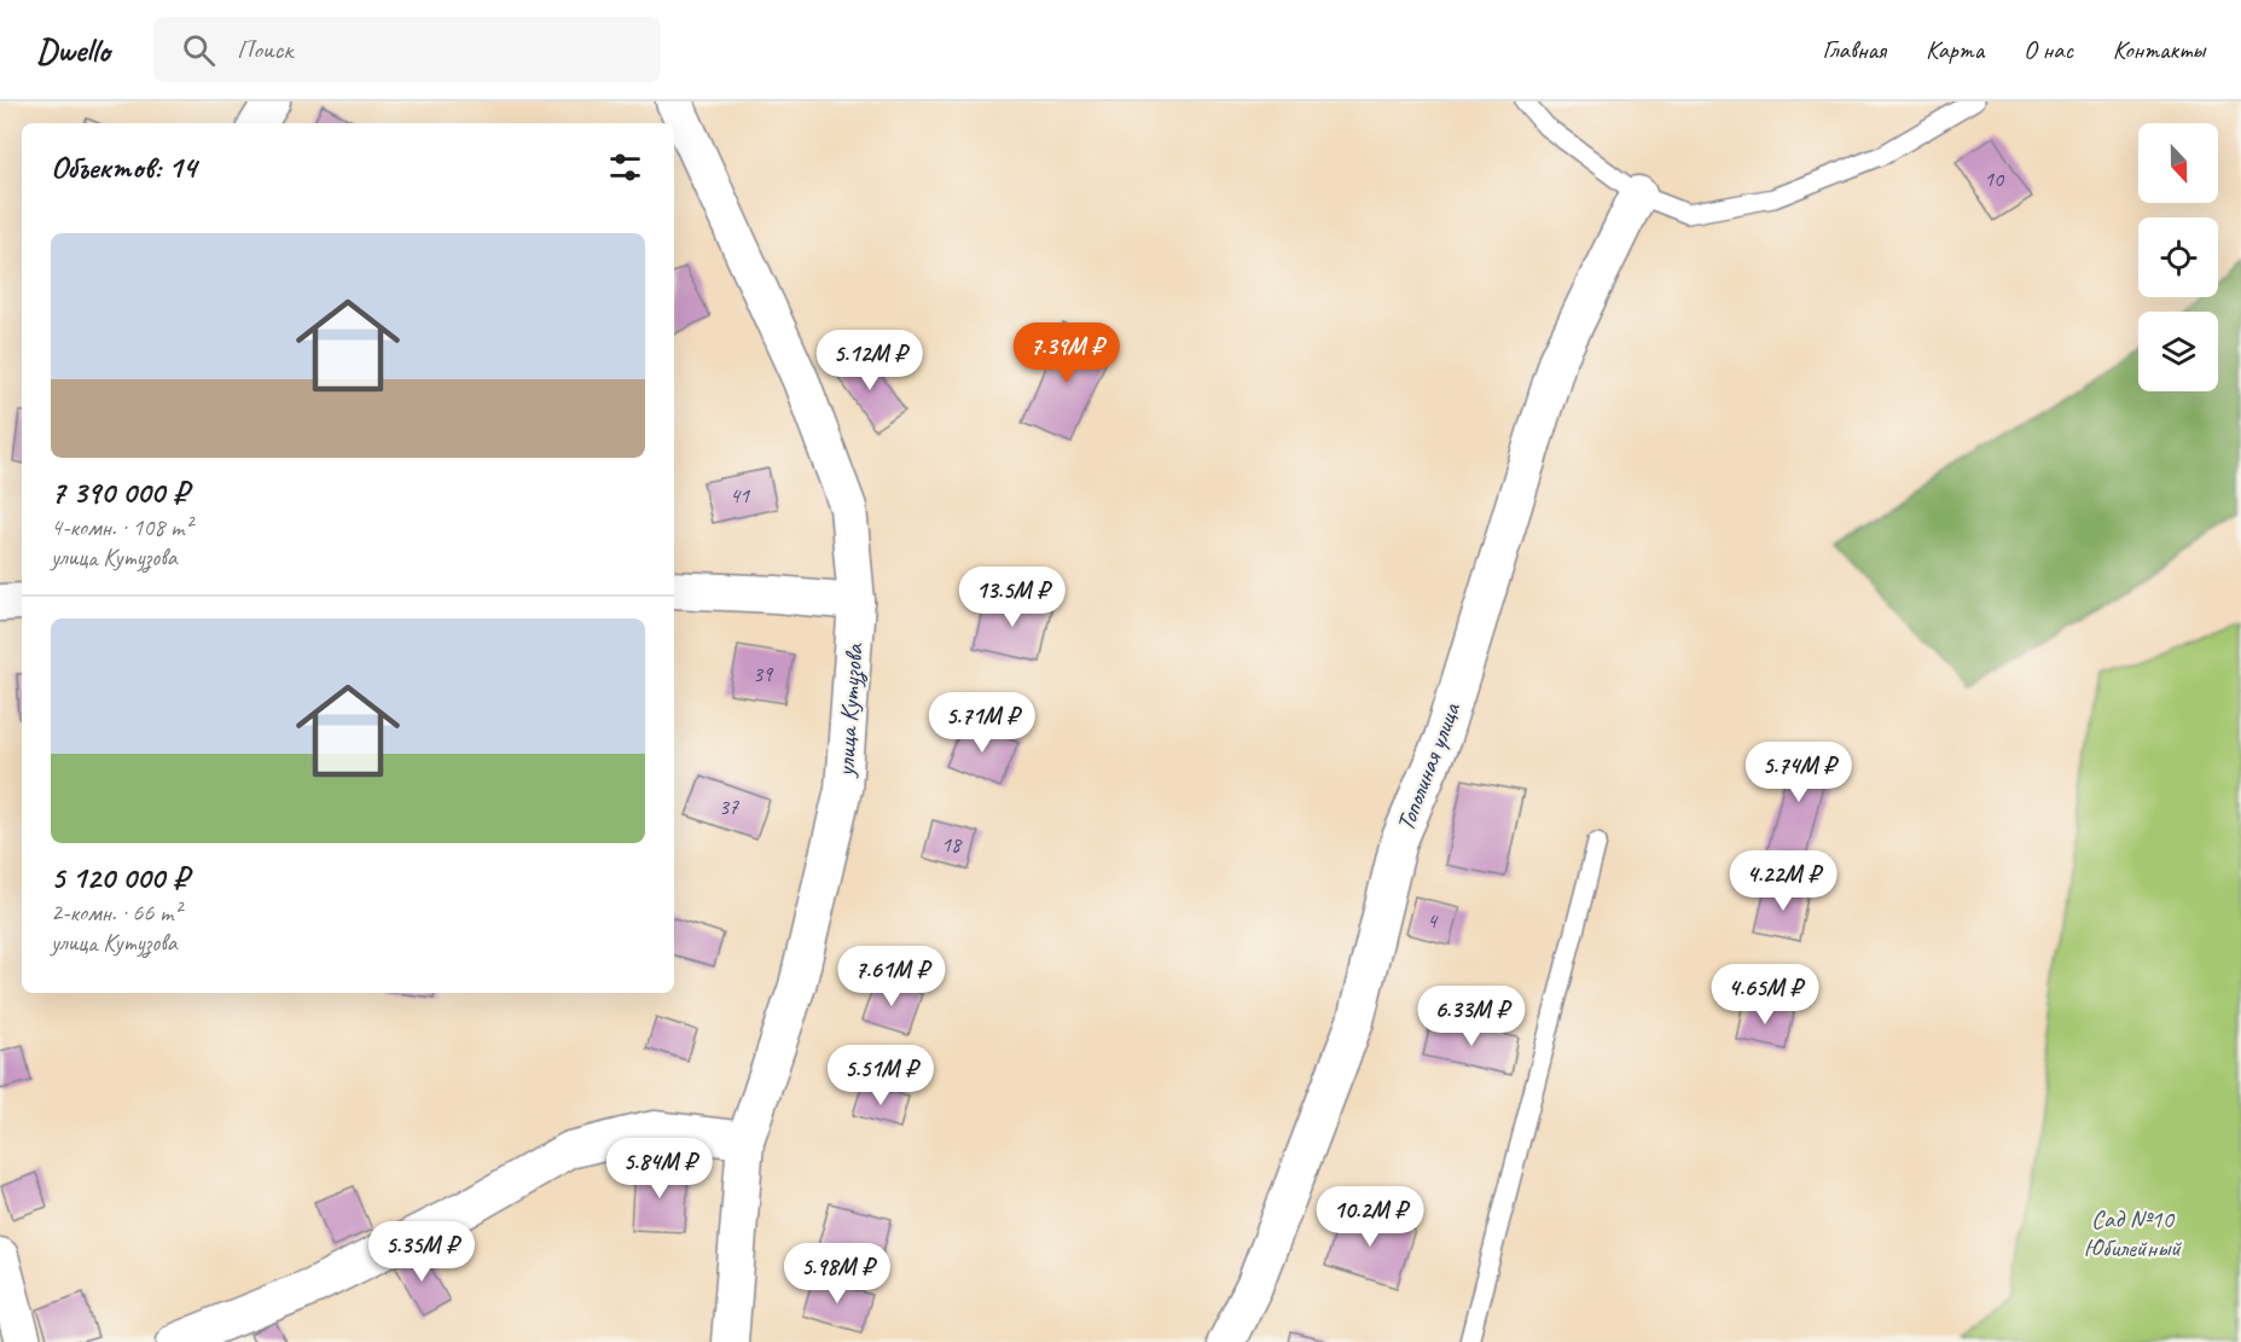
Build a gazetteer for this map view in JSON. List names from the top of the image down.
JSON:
{
  "streets": {
    "street": ["улица Кутузова", "Тополиная улица"]
  },
  "parks": ["Сад №10 Юбилейный"],
  "house_numbers": [
    "10",
    "41",
    "39",
    "37",
    "18",
    "4"
  ],
  "north": "bottom",
  "page": {
    "header": "Dwello",
    "search": "Поиск",
    "nav": [
      "Главная",
      "Карта",
      "О нас",
      "Контакты"
    ],
    "heading": "Объектов: 14",
    "list": [
      {
        "name": "7 390 000 ₽",
        "note": "4-комн. · 108 m² · улица Кутузова"
      },
      {
        "name": "5 120 000 ₽",
        "note": "2-комн. · 66 m² · улица Кутузова"
      }
    ],
    "price": [
      "7.39M ₽",
      "5.12M ₽",
      "13.5M ₽",
      "5.71M ₽",
      "5.74M ₽",
      "4.22M ₽",
      "7.61M ₽",
      "4.65M ₽",
      "6.33M ₽",
      "5.51M ₽",
      "5.84M ₽",
      "10.2M ₽",
      "5.35M ₽",
      "5.98M ₽"
    ]
  }
}
